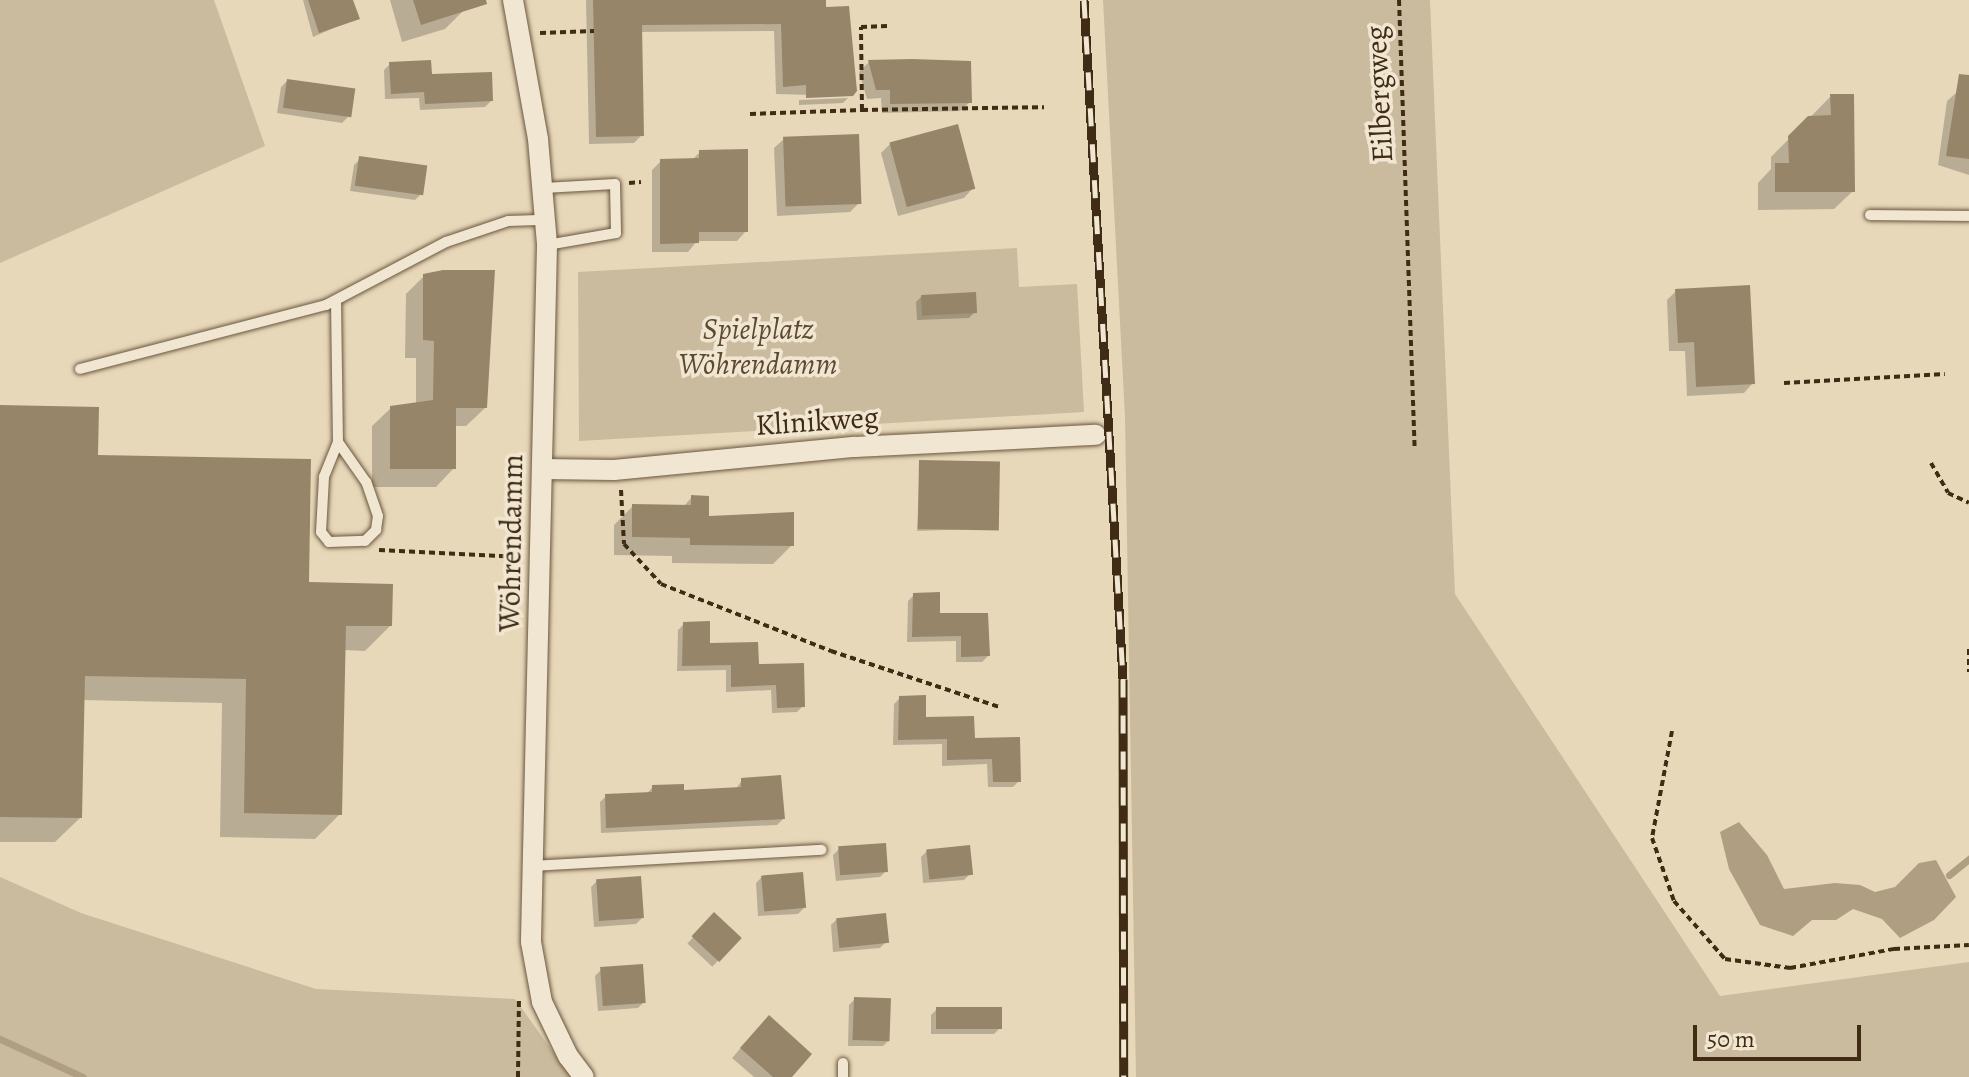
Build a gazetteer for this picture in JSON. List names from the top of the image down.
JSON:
{
  "streets": {
    "street": ["Klinikweg", "Wöhrendamm"],
    "path": ["Eilbergweg"]
  },
  "crossings": [
    ["Klinikweg", "Wöhrendamm"]
  ],
  "parks": ["Spielplatz Wöhrendamm"],
  "scale_bar": "50 m"
}
